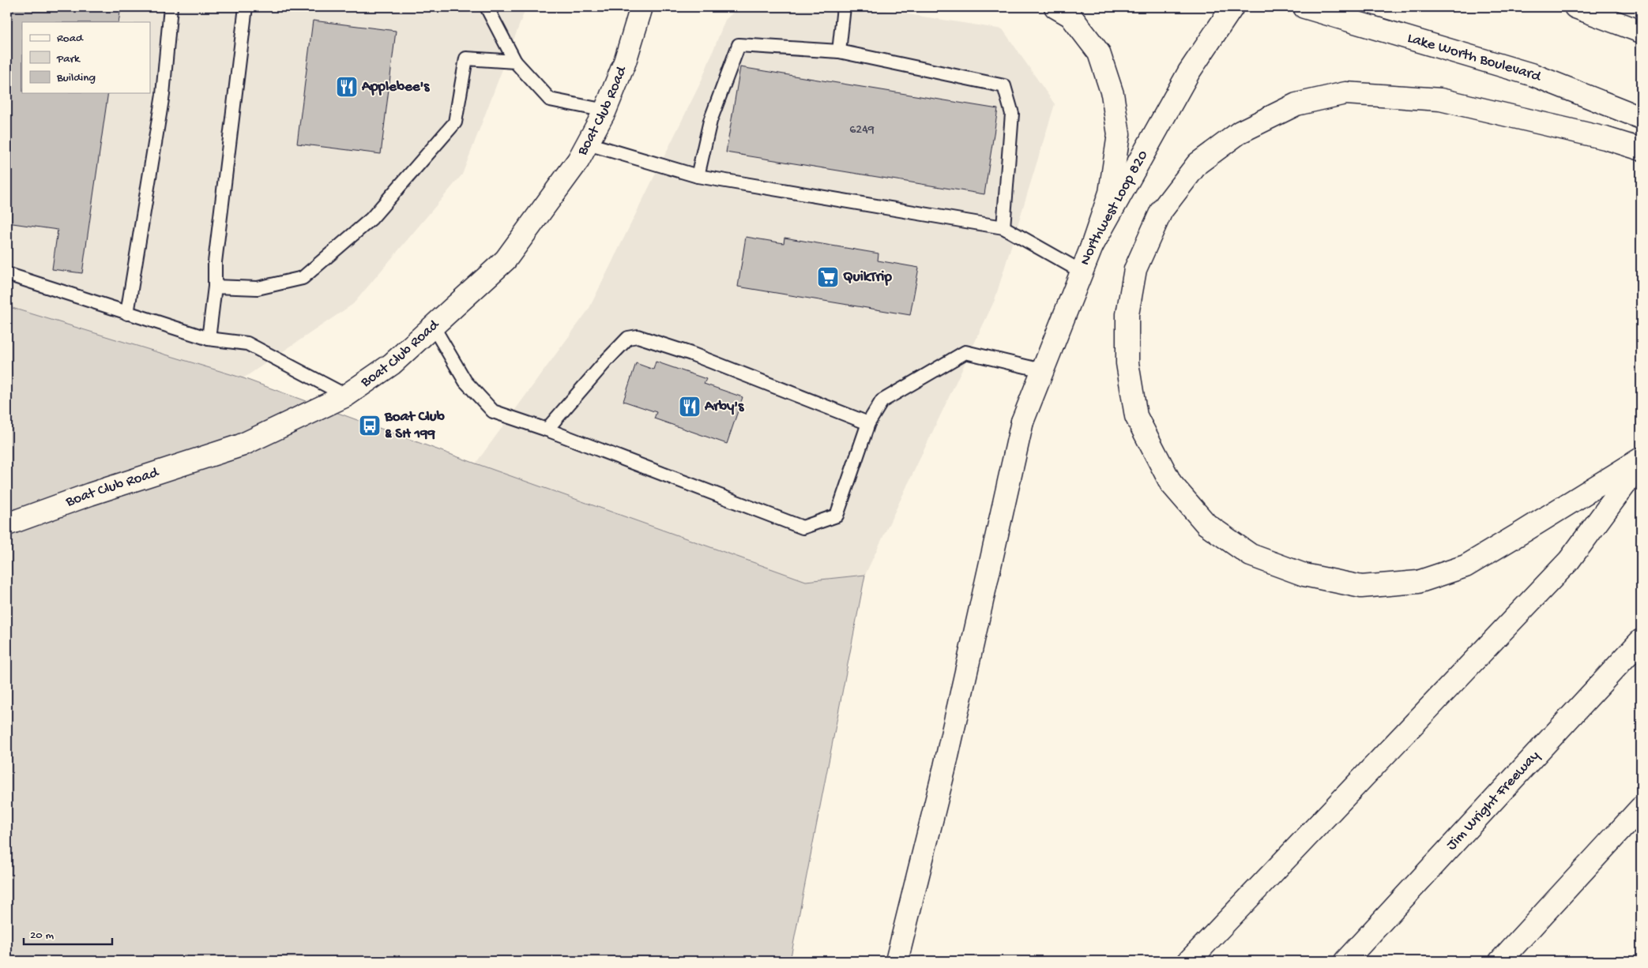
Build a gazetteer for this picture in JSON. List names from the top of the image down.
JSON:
{
  "streets": {
    "main road": [
      "Lake Worth Boulevard",
      "Boat Club Road",
      "Northwest Loop 820",
      "Jim Wright Freeway"
    ]
  },
  "places": {
    "restaurant": ["Applebee's", "Arby's"],
    "supermarket": ["QuikTrip"],
    "bus stop": ["Boat Club & SH 199"]
  },
  "house_numbers": ["6249"],
  "legend": ["Road", "Park", "Building"],
  "scale_bar": "20 m"
}
